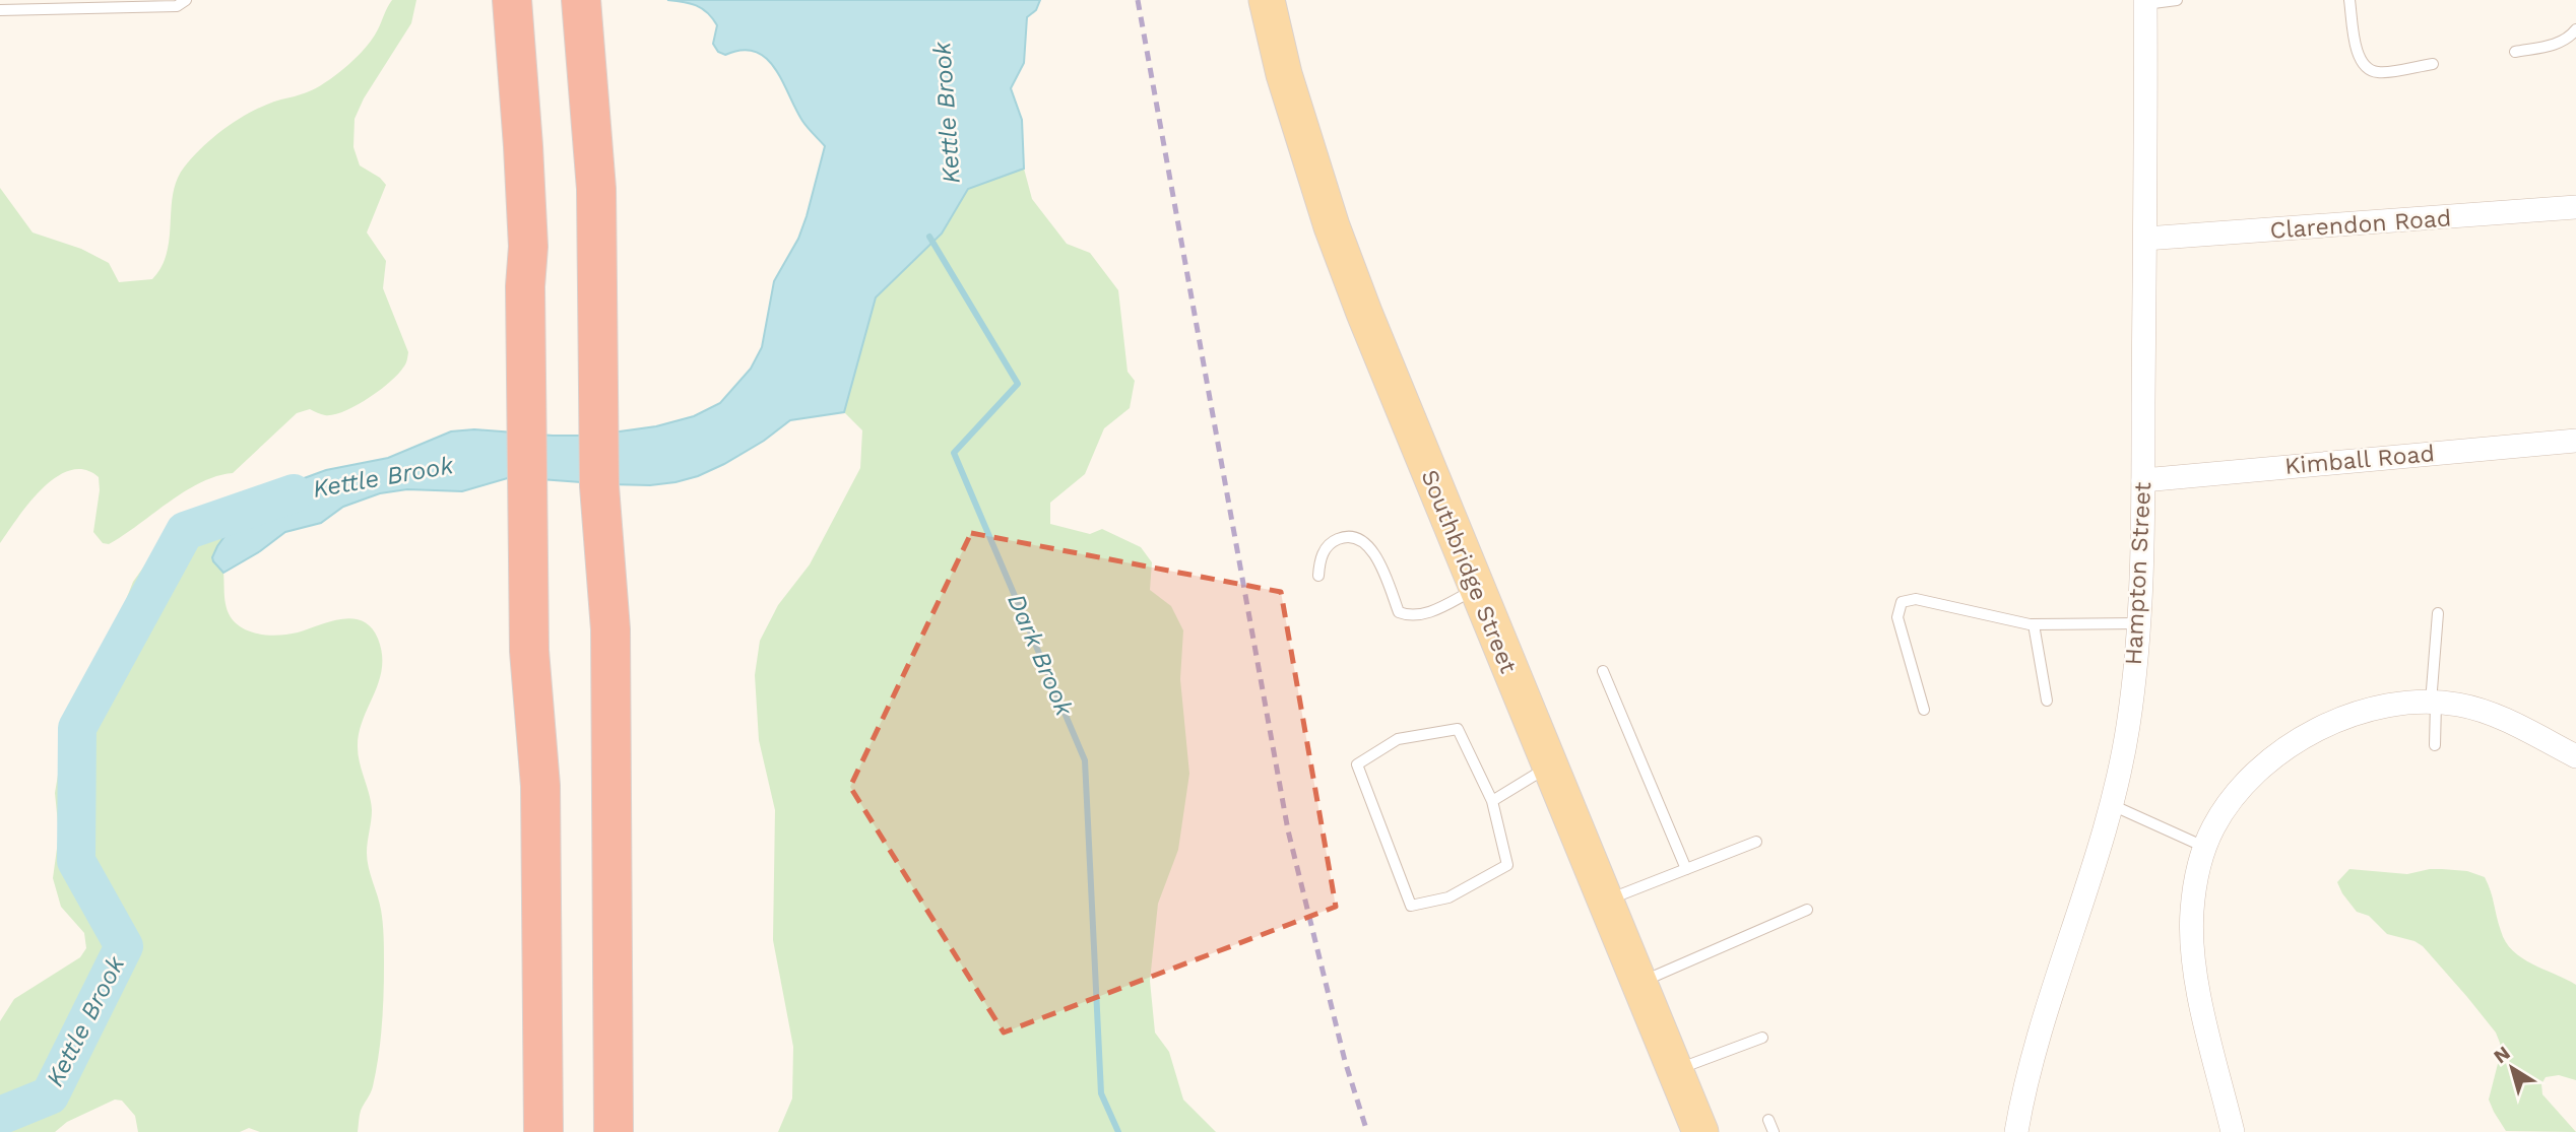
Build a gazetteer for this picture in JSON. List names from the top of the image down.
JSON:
{
  "streets": {
    "main road": ["Southbridge Street"],
    "street": ["Clarendon Road", "Kimball Road", "Hampton Street"]
  },
  "crossings": [
    ["Clarendon Road", "Hampton Street"],
    ["Kimball Road", "Hampton Street"]
  ],
  "water": ["Kettle Brook", "Dark Brook"],
  "north": "top left"
}
